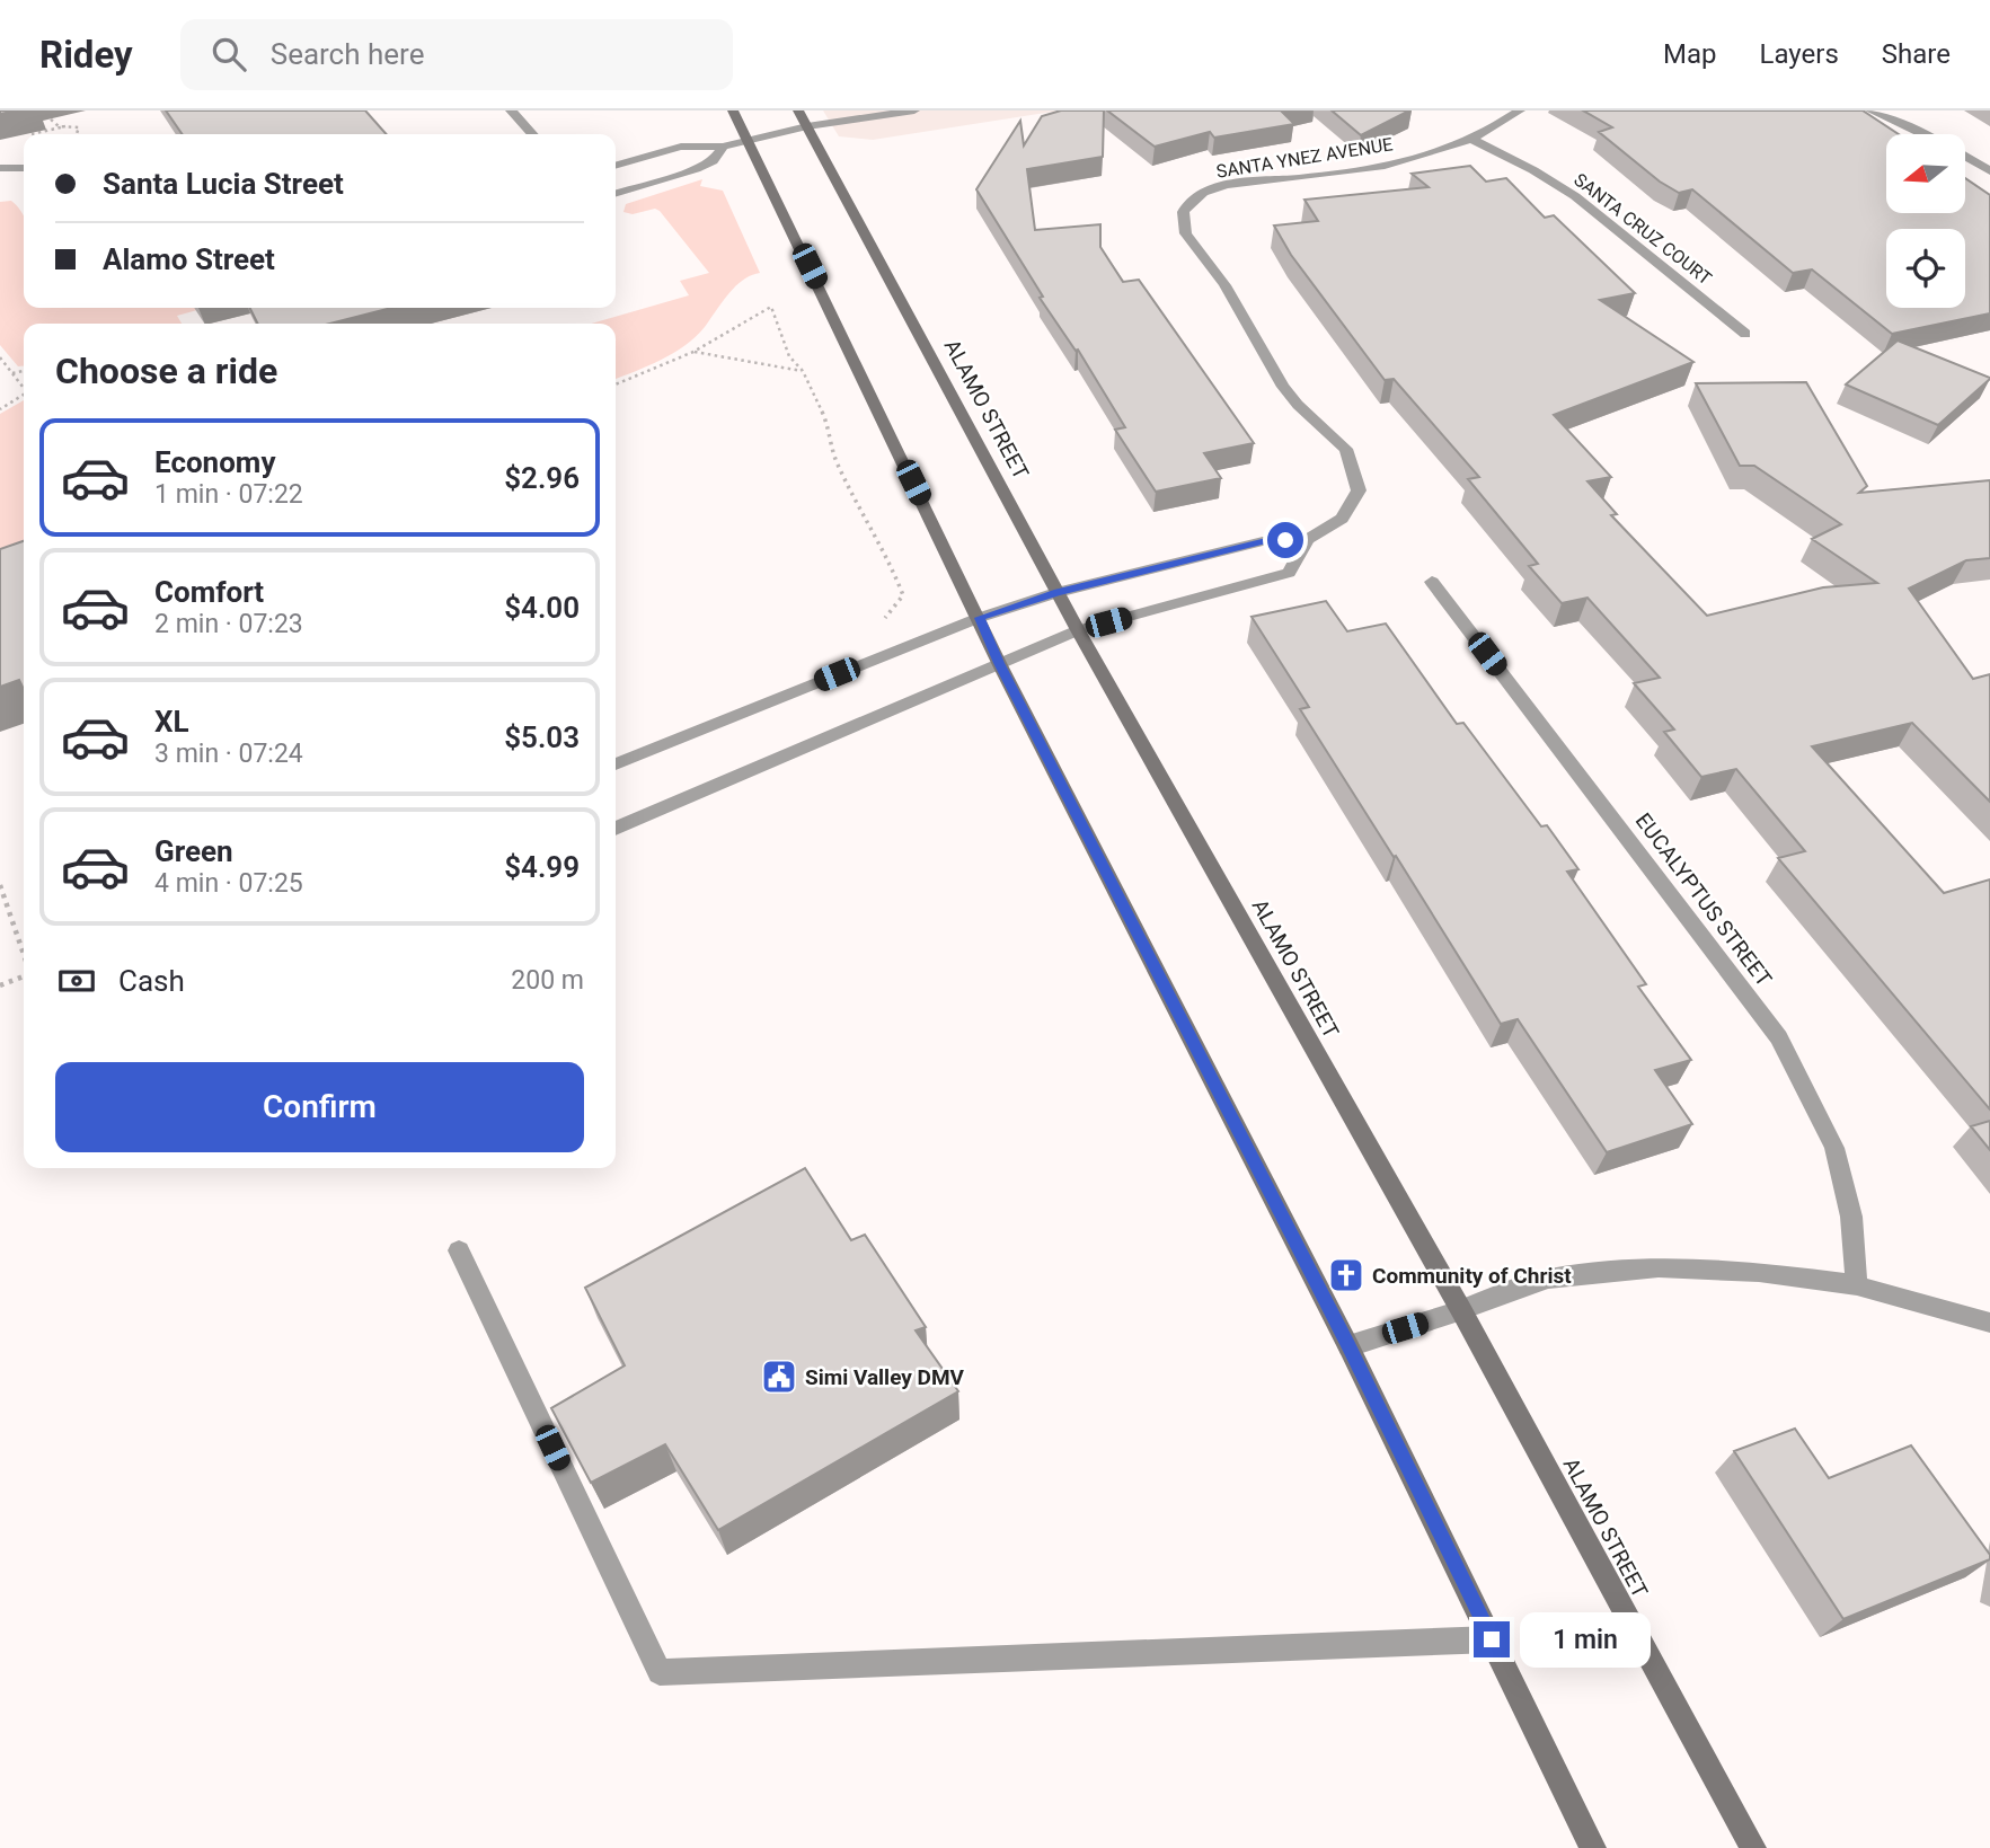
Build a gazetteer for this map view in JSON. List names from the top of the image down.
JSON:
{
  "streets": {
    "main road": ["ALAMO STREET"],
    "street": ["SANTA YNEZ AVENUE", "SANTA CRUZ COURT", "EUCALYPTUS STREET"]
  },
  "crossings": [
    ["SANTA YNEZ AVENUE", "SANTA CRUZ COURT"]
  ],
  "places": {
    "church": ["Community of Christ"],
    "public building": ["Simi Valley DMV"]
  },
  "north": "left",
  "page": {
    "header": "Ridey",
    "search": "Search here",
    "nav": ["Map", "Layers", "Share"],
    "banner": ["Santa Lucia Street", "Alamo Street"],
    "heading": "Choose a ride",
    "list": [
      {
        "name": "Economy",
        "note": "1 min · 07:22",
        "value": "$2.96"
      },
      {
        "name": "Comfort",
        "note": "2 min · 07:23",
        "value": "$4.00"
      },
      {
        "name": "XL",
        "note": "3 min · 07:24",
        "value": "$5.03"
      },
      {
        "name": "Green",
        "note": "4 min · 07:25",
        "value": "$4.99"
      }
    ],
    "pay": ["Cash", "200 m"],
    "buttons": "Confirm",
    "bubble": "1 min"
  }
}
